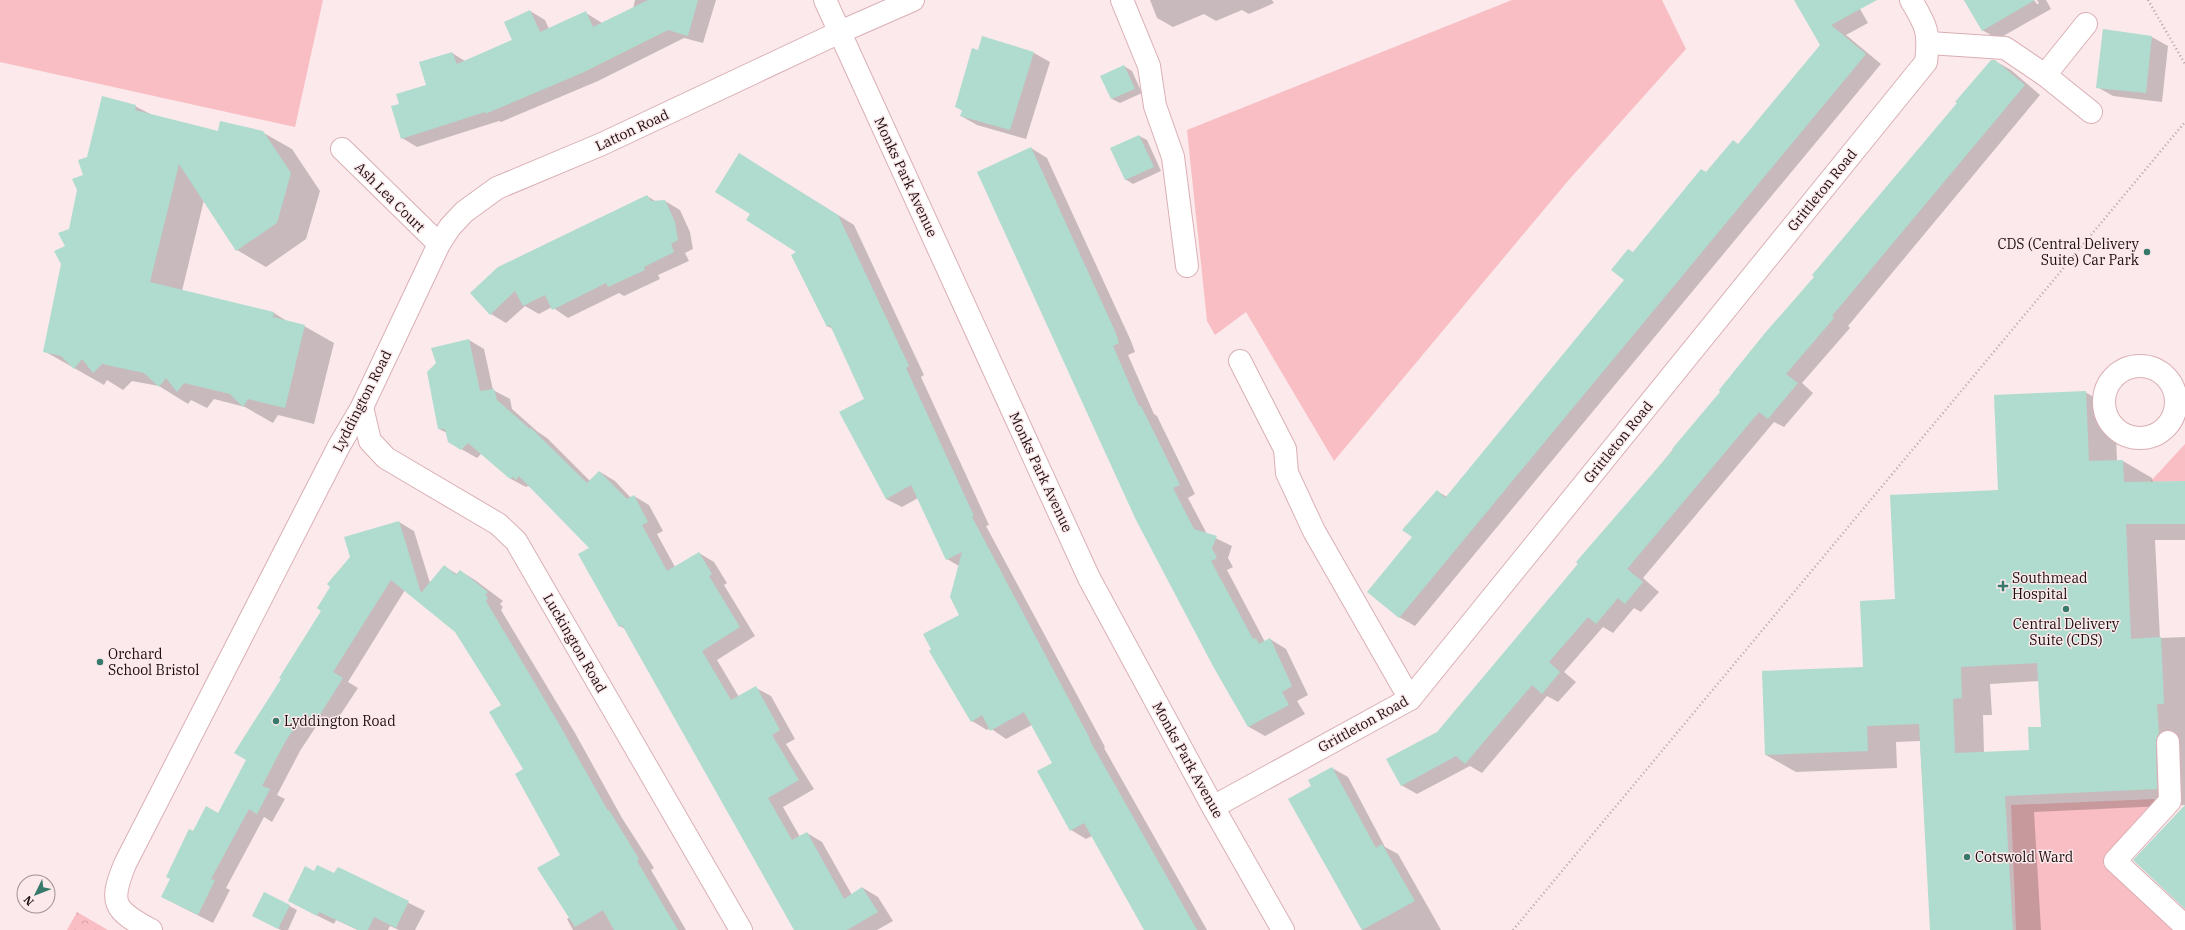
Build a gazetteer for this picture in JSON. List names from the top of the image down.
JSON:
{
  "streets": {
    "street": [
      "Latton Road",
      "Monks Park Avenue",
      "Grittleton Road",
      "Ash Lea Court",
      "Lyddington Road",
      "Luckington Road"
    ]
  },
  "crossings": [
    ["Latton Road", "Monks Park Avenue"],
    ["Latton Road", "Ash Lea Court"],
    ["Latton Road", "Lyddington Road"],
    ["Monks Park Avenue", "Grittleton Road"],
    ["Ash Lea Court", "Lyddington Road"],
    ["Lyddington Road", "Luckington Road"]
  ],
  "places": {
    "other": [
      "CDS (Central Delivery Suite) Car Park",
      "Central Delivery Suite (CDS)",
      "Orchard School Bristol",
      "Lyddington Road",
      "Cotswold Ward"
    ],
    "health": ["Southmead Hospital"]
  },
  "north": "bottom left"
}
